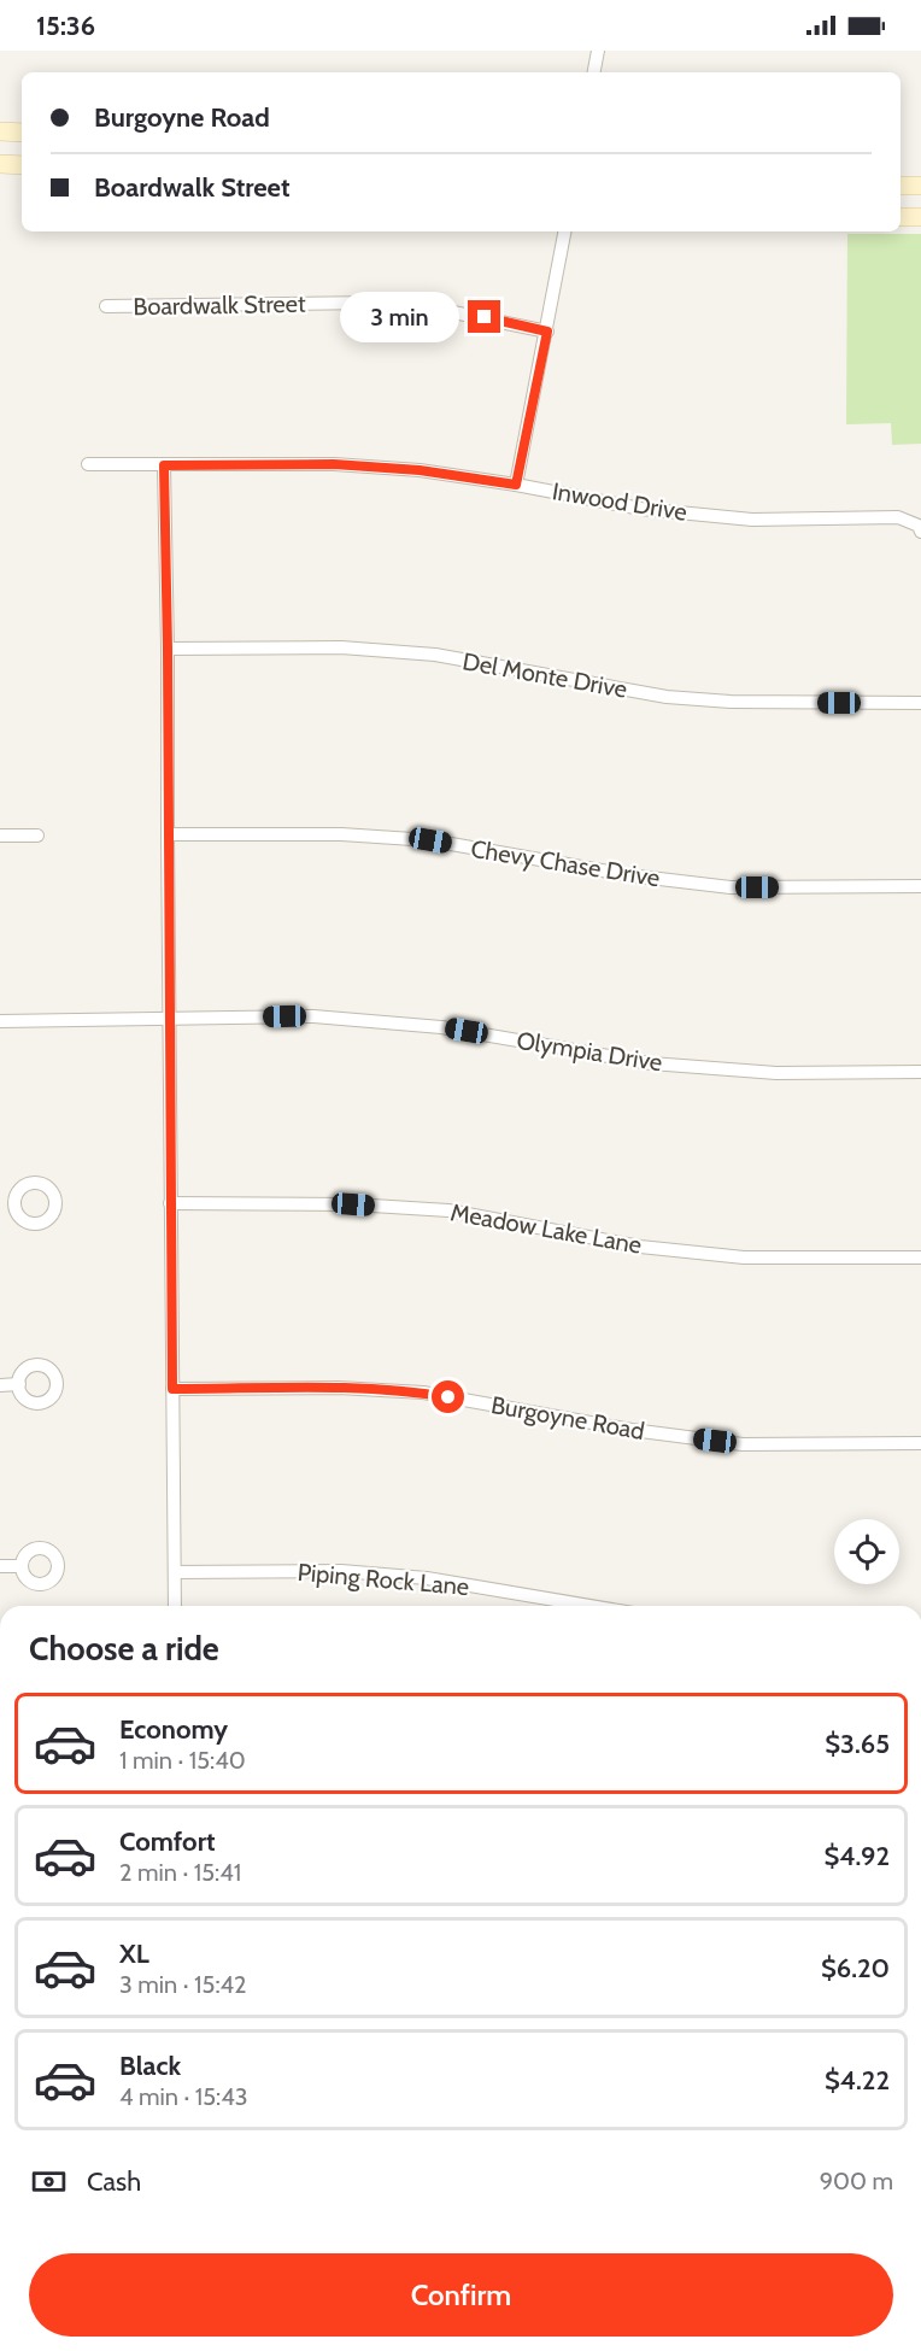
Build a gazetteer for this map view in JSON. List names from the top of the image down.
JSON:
{
  "streets": {
    "street": [
      "Boardwalk Street",
      "Inwood Drive",
      "Del Monte Drive",
      "Chevy Chase Drive",
      "Olympia Drive",
      "Meadow Lake Lane",
      "Burgoyne Road",
      "Piping Rock Lane"
    ]
  },
  "page": {
    "status": "15:36",
    "banner": ["Burgoyne Road", "Boardwalk Street"],
    "bubble": "3 min",
    "heading": "Choose a ride",
    "list": [
      {
        "name": "Economy",
        "note": "1 min · 15:40",
        "value": "$3.65"
      },
      {
        "name": "Comfort",
        "note": "2 min · 15:41",
        "value": "$4.92"
      },
      {
        "name": "XL",
        "note": "3 min · 15:42",
        "value": "$6.20"
      },
      {
        "name": "Black",
        "note": "4 min · 15:43",
        "value": "$4.22"
      }
    ],
    "pay": ["Cash", "900 m"],
    "buttons": "Confirm"
  }
}
